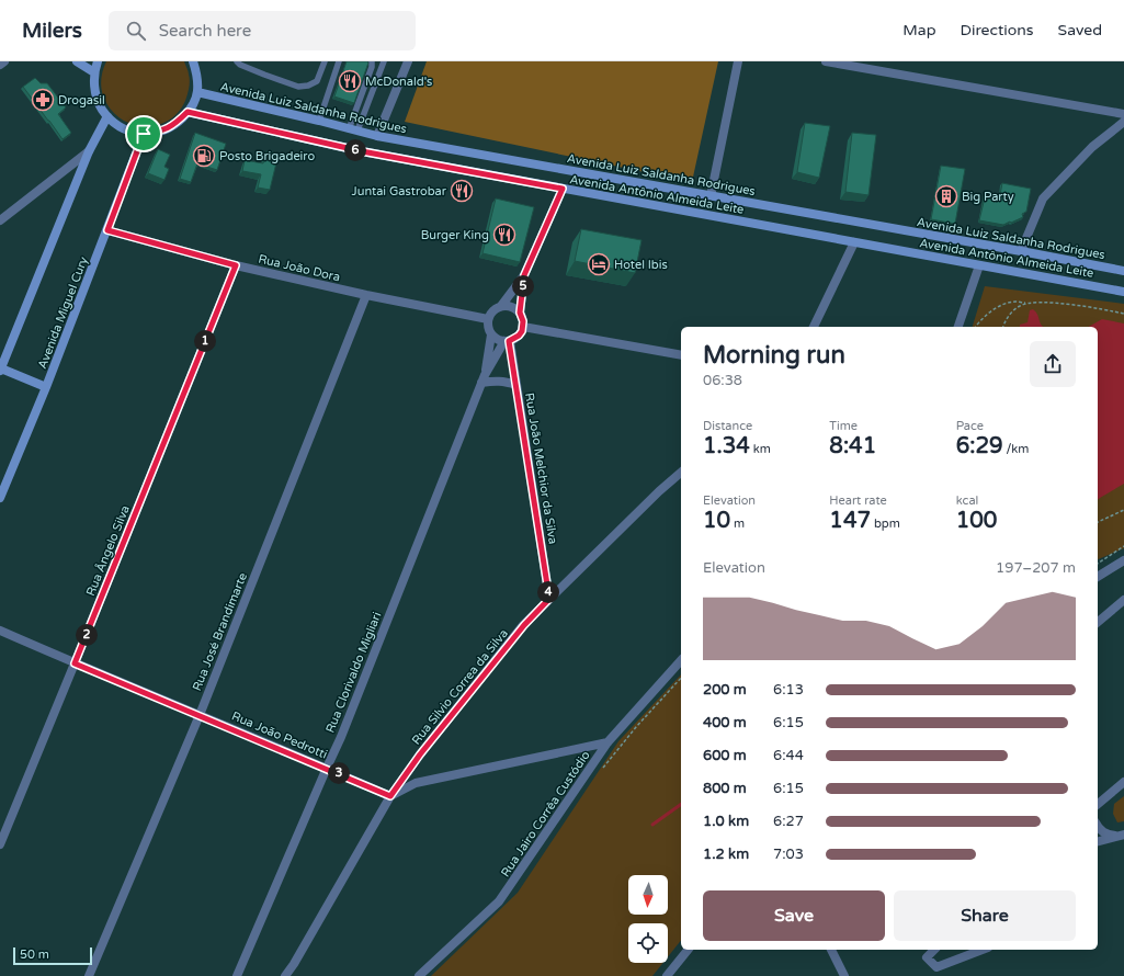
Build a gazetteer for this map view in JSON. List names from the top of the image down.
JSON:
{
  "streets": {
    "main road": ["Avenida Luiz Saldanha Rodrigues", "Avenida Antônio Almeida Leite", "Avenida Miguel Cury"],
    "street": [
      "Rua João Dora",
      "Rua João Melchior da Silva",
      "Rua Ângelo Silva",
      "Rua José Brandimarte",
      "Rua Clorivaldo Migliari",
      "Rua Silvio Correa da Silva",
      "Rua João Pedrotti",
      "Rua Jairo Corrêa Custódio"
    ]
  },
  "crossings": [
    ["Rua João Dora", "Avenida Miguel Cury"],
    ["Rua João Dora", "Rua João Melchior da Silva"],
    ["Rua João Dora", "Rua Ângelo Silva"],
    ["Rua João Dora", "Rua José Brandimarte"],
    ["Rua João Dora", "Rua Clorivaldo Migliari"],
    ["Rua João Melchior da Silva", "Rua Clorivaldo Migliari"],
    ["Rua João Melchior da Silva", "Rua Silvio Correa da Silva"],
    ["Rua Ângelo Silva", "Rua João Pedrotti"],
    ["Rua José Brandimarte", "Rua João Pedrotti"],
    ["Rua Clorivaldo Migliari", "Rua João Pedrotti"],
    ["Rua Silvio Correa da Silva", "Rua João Pedrotti"]
  ],
  "places": {
    "restaurant": ["McDonald's", "Juntai Gastrobar", "Burger King"],
    "pharmacy": ["Drogasil"],
    "fuel station": ["Posto Brigadeiro"],
    "building": ["Big Party"],
    "hotel": ["Hotel Ibis"]
  },
  "scale_bar": "50 m",
  "north": "bottom",
  "page": {
    "header": "Milers",
    "search": "Search here",
    "nav": ["Map", "Directions", "Saved"],
    "pins": [
      "6",
      "5",
      "1",
      "4",
      "2",
      "3"
    ],
    "heading": ["Morning run", "06:38"],
    "stats": [
      ["Distance", "1.34 km"],
      ["Time", "8:41"],
      ["Pace", "6:29 /km"],
      ["Elevation", "10 m"],
      ["Heart rate", "147 bpm"],
      ["kcal", "100"]
    ],
    "chart": ["Elevation", "197–207 m"],
    "list": [
      {
        "name": "200 m",
        "note": "6:13"
      },
      {
        "name": "400 m",
        "note": "6:15"
      },
      {
        "name": "600 m",
        "note": "6:44"
      },
      {
        "name": "800 m",
        "note": "6:15"
      },
      {
        "name": "1.0 km",
        "note": "6:27"
      },
      {
        "name": "1.2 km",
        "note": "7:03"
      }
    ],
    "buttons": ["Save", "Share"],
    "scale": "50 m"
  }
}
